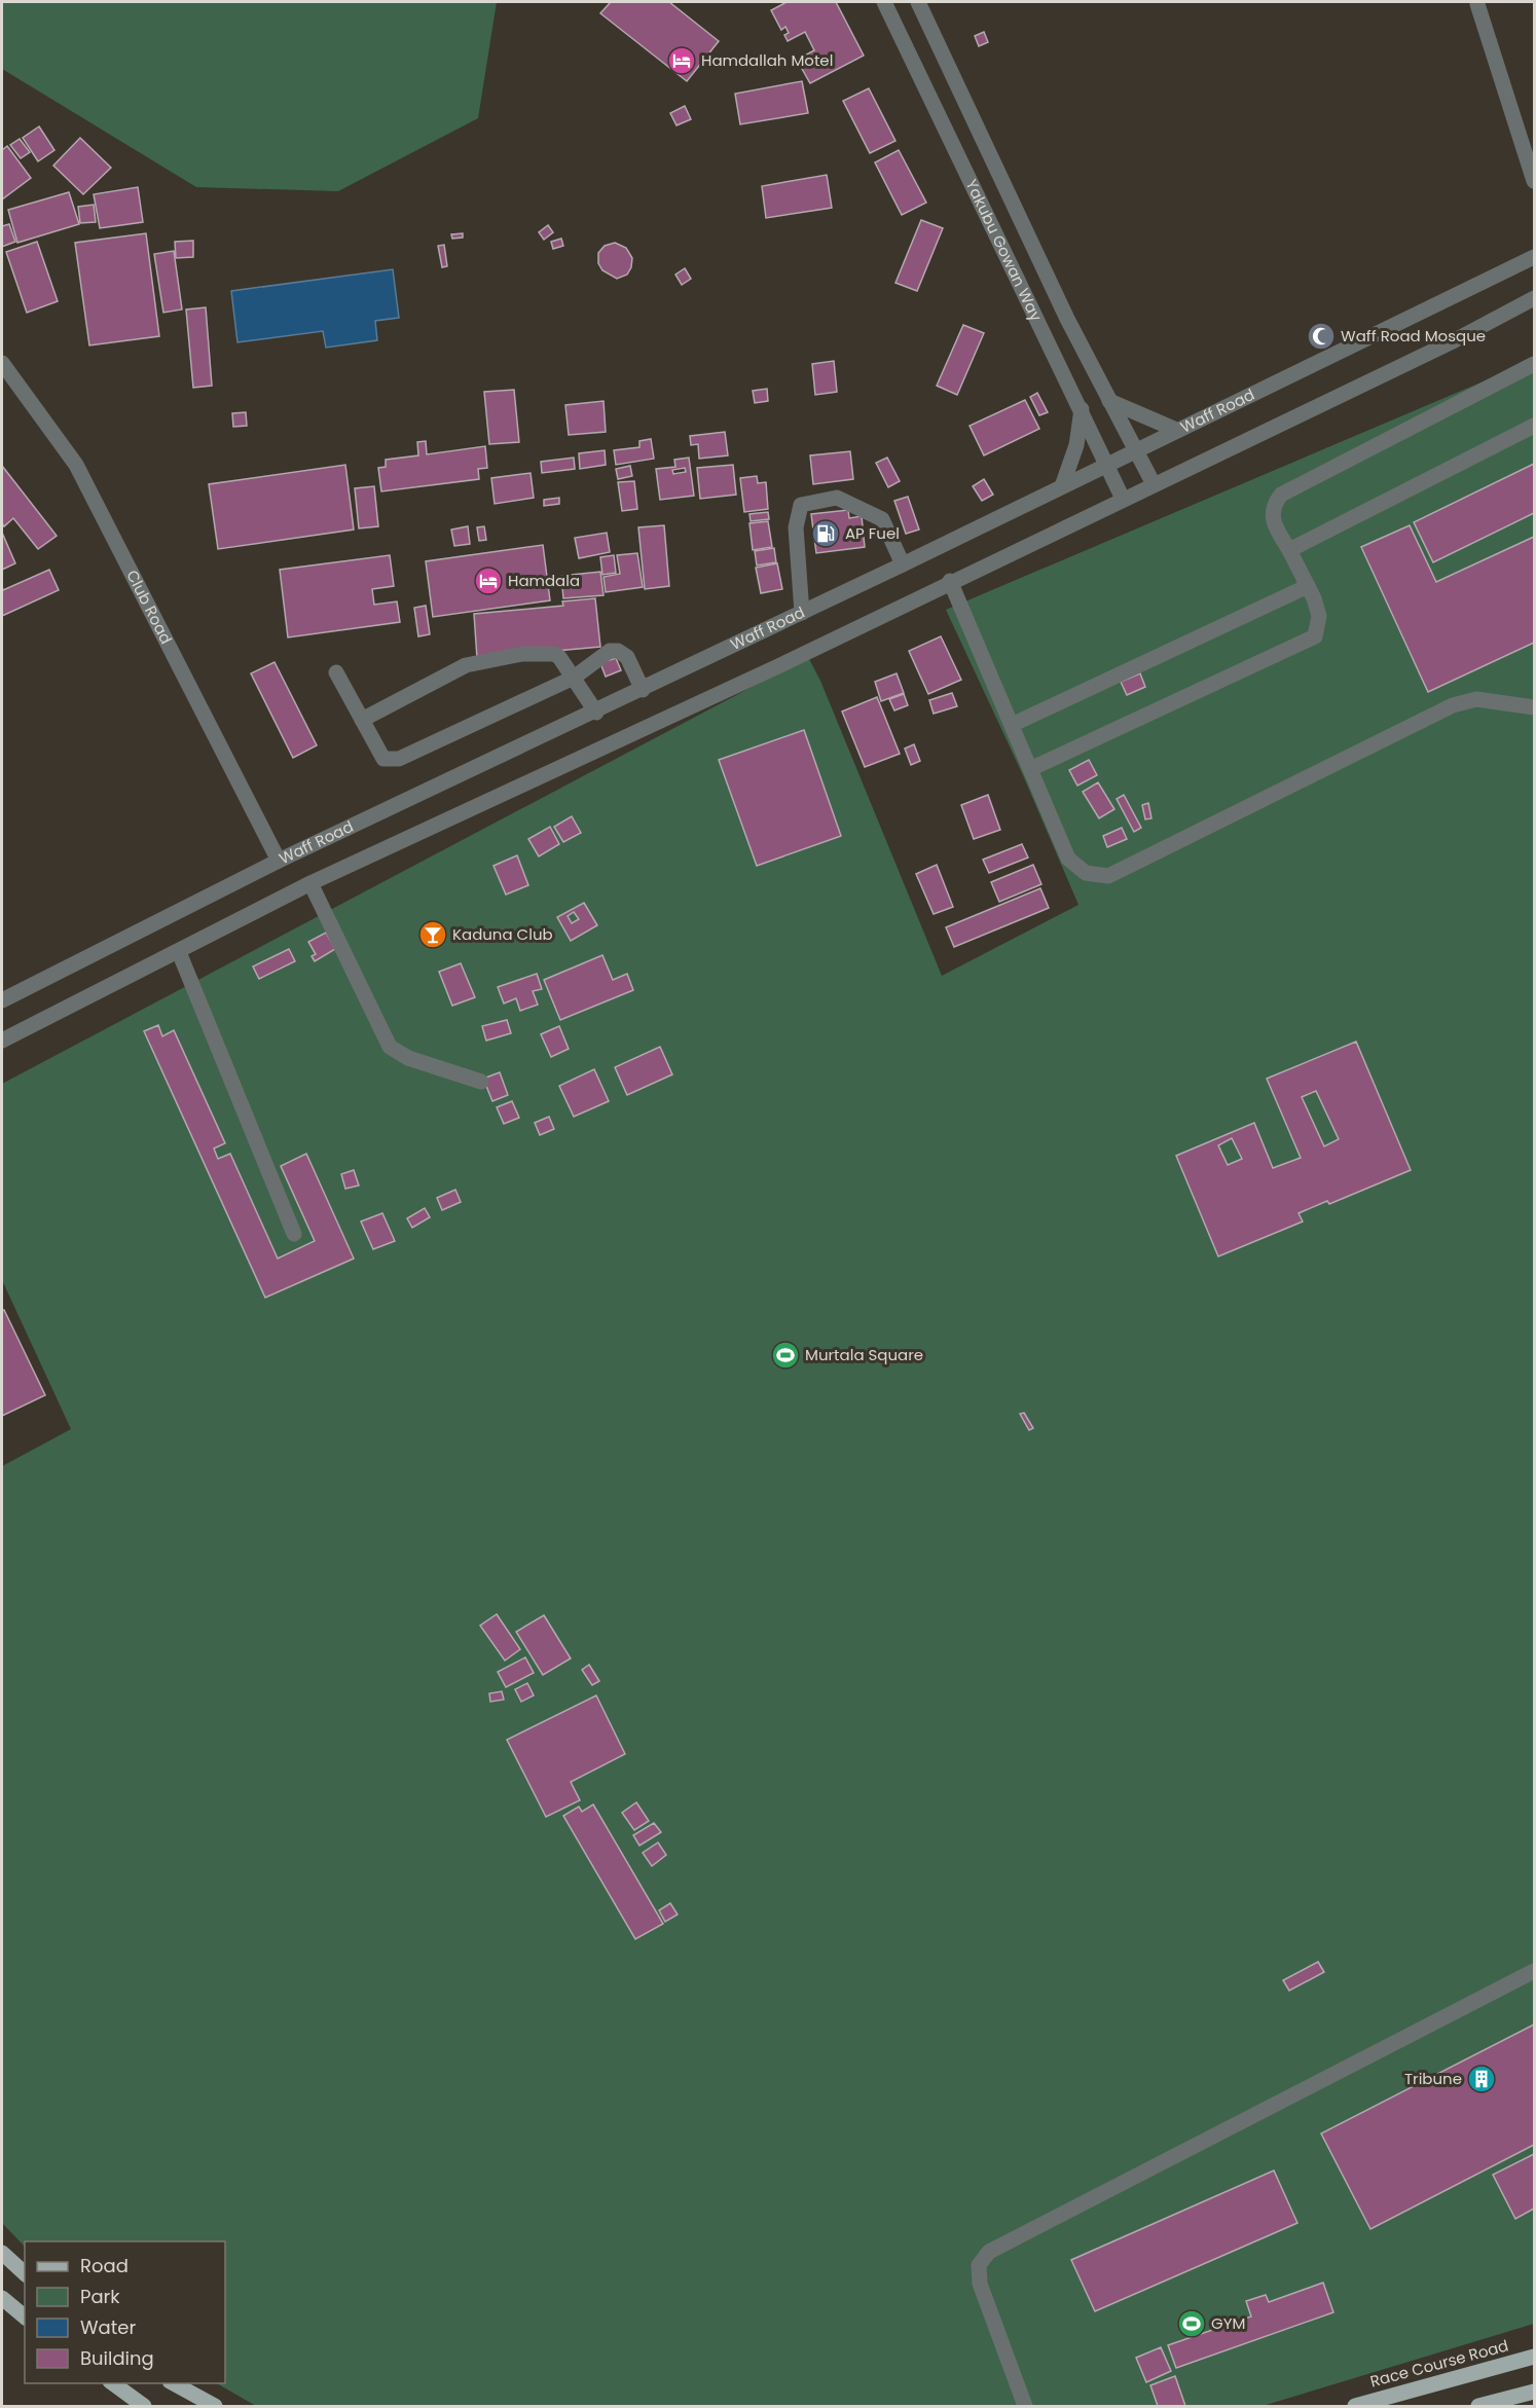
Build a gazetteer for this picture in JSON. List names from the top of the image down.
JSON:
{
  "streets": {
    "main road": ["Race Course Road"],
    "street": ["Yakubu Gowan Way", "Waff Road", "Club Road"]
  },
  "crossings": [
    ["Yakubu Gowan Way", "Waff Road"],
    ["Waff Road", "Club Road"]
  ],
  "places": {
    "hotel": ["Hamdallah Motel", "Hamdala"],
    "mosque": ["Waff Road Mosque"],
    "fuel station": ["AP Fuel"],
    "bar": ["Kaduna Club"],
    "sports": ["Murtala Square", "GYM"],
    "building": ["Tribune"]
  },
  "legend": [
    "Road",
    "Park",
    "Water",
    "Building"
  ]
}
